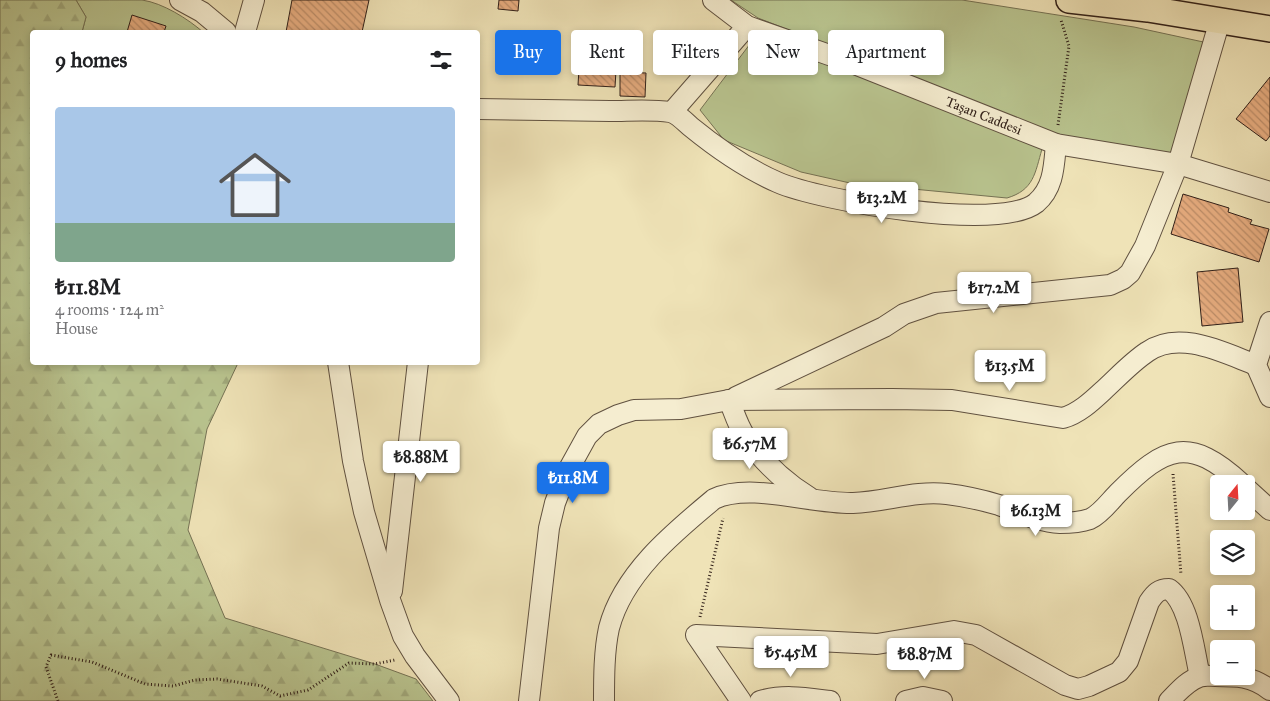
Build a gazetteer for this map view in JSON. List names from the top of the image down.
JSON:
{
  "streets": {
    "street": ["Taşan Caddesi"]
  },
  "north": "top",
  "page": {
    "chip": [
      "Buy",
      "Rent",
      "Filters",
      "New",
      "Apartment"
    ],
    "heading": "9 homes",
    "list": [
      {
        "name": "₺11.8M",
        "note": "4 rooms · 124 m² · House"
      }
    ],
    "price": [
      "₺13.2M",
      "₺17.2M",
      "₺13.5M",
      "₺6.57M",
      "₺8.88M",
      "₺11.8M",
      "₺6.13M",
      "₺5.45M",
      "₺8.87M"
    ],
    "map_buttons": ["+", "−"]
  }
}
